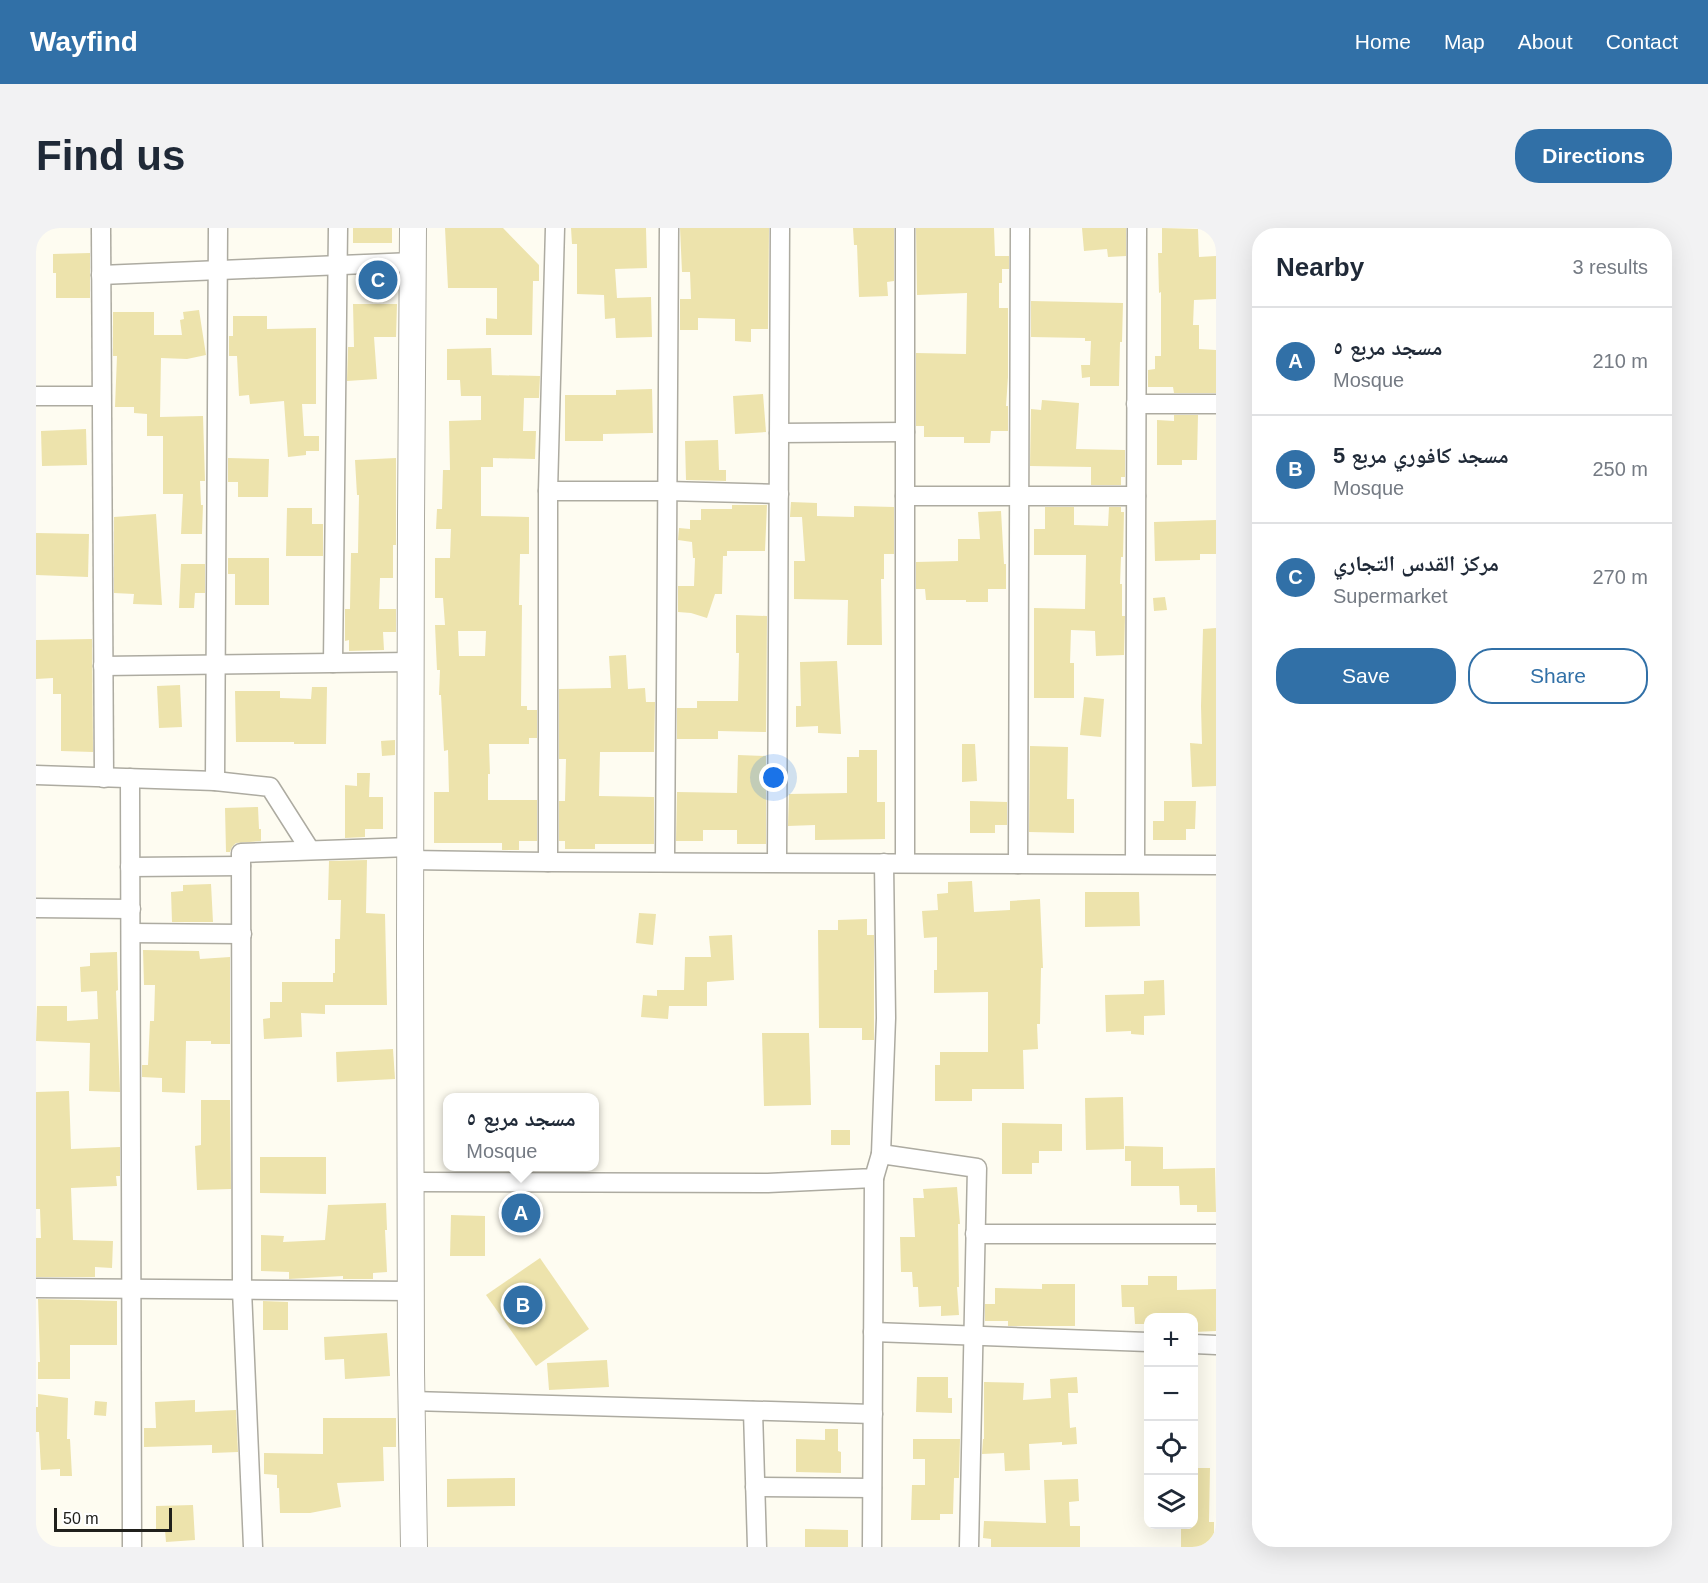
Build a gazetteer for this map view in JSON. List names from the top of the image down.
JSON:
{
  "scale_bar": "50 m",
  "page": {
    "header": "Wayfind",
    "nav": [
      "Home",
      "Map",
      "About",
      "Contact"
    ],
    "buttons": [
      "Directions",
      ["Save", "Share"]
    ],
    "title": "Find us",
    "heading": ["Nearby", "3 results"],
    "pins": ["C", "A", "B"],
    "list": [
      {
        "mark": "A",
        "name": "مسجد مربع ٥",
        "note": "Mosque",
        "value": "210 m"
      },
      {
        "mark": "B",
        "name": "مسجد كافوري مربع 5",
        "note": "Mosque",
        "value": "250 m"
      },
      {
        "mark": "C",
        "name": "مركز القدس التجاري",
        "note": "Supermarket",
        "value": "270 m"
      }
    ],
    "popup": ["مسجد مربع ٥", "Mosque"],
    "map_buttons": ["+", "−"],
    "scale": "50 m"
  }
}
